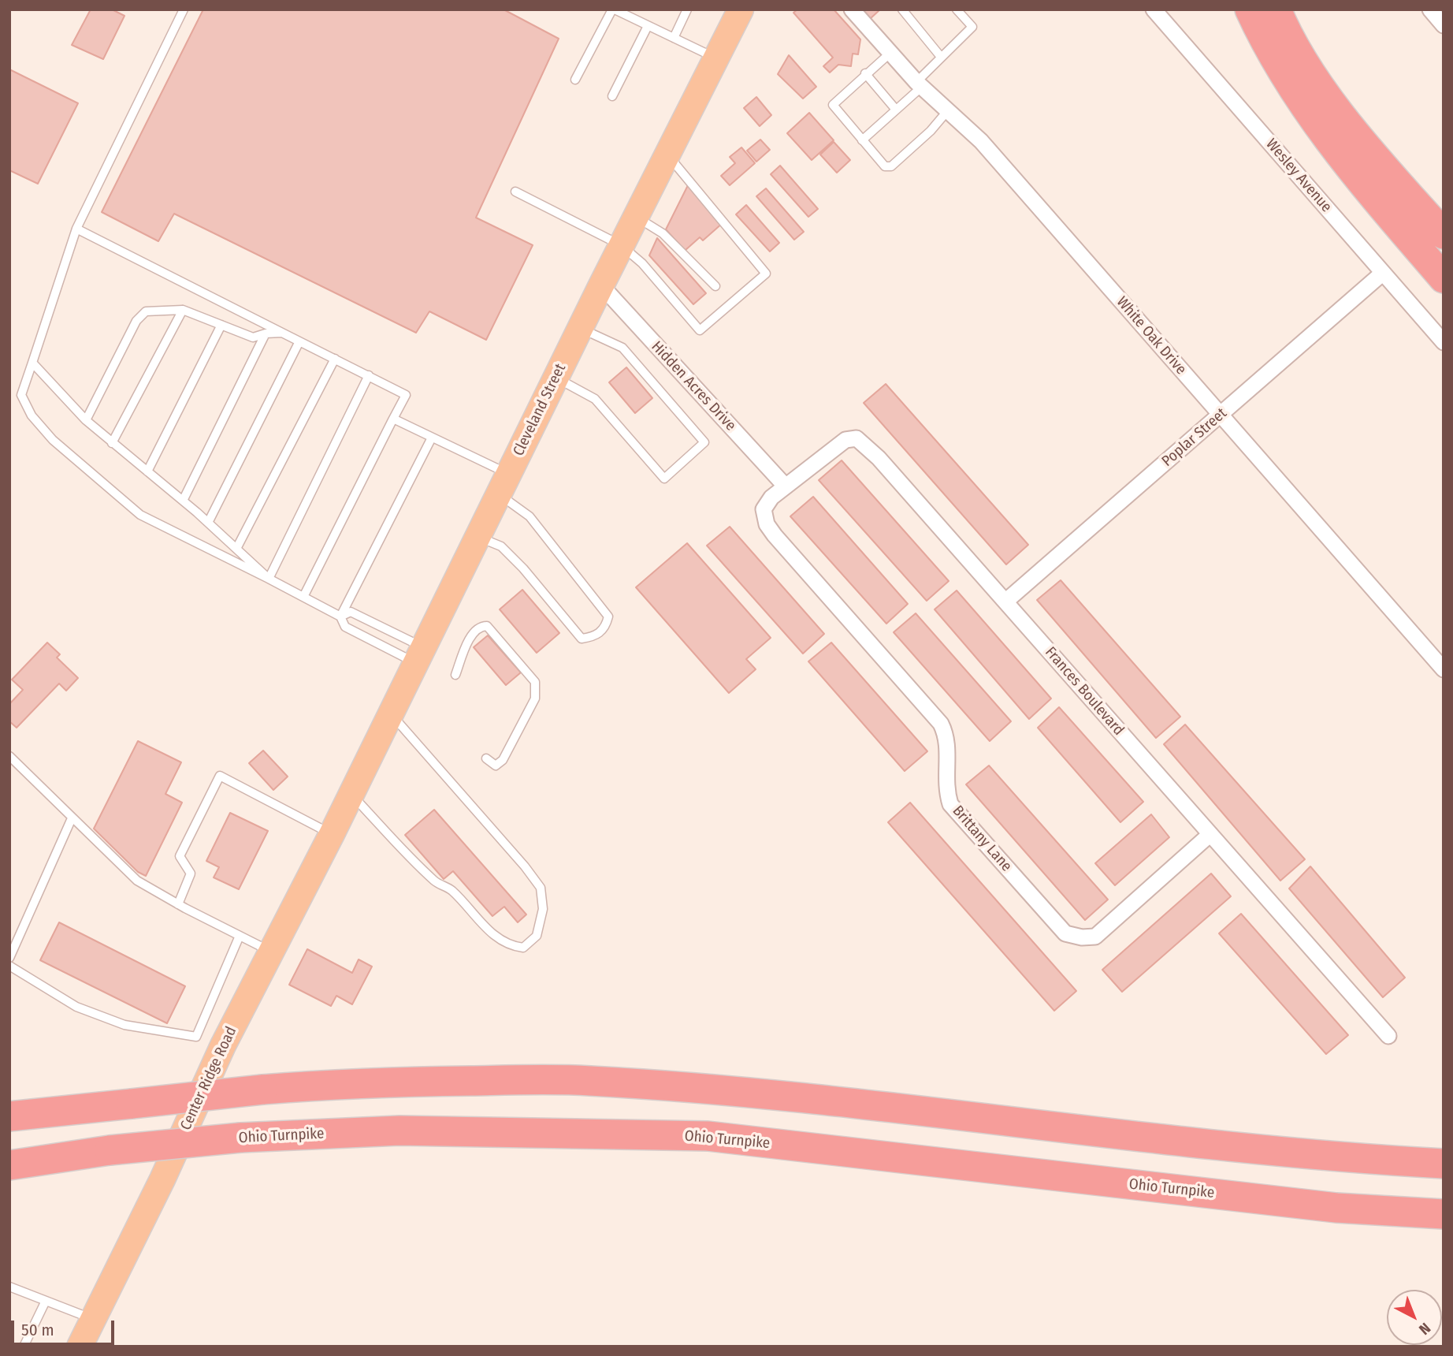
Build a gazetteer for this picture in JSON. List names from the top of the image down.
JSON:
{
  "streets": {
    "highway": ["Ohio Turnpike"],
    "main road": ["Cleveland Street", "Center Ridge Road"],
    "street": [
      "Wesley Avenue",
      "White Oak Drive",
      "Hidden Acres Drive",
      "Poplar Street",
      "Frances Boulevard",
      "Brittany Lane"
    ]
  },
  "crossings": [
    ["Wesley Avenue", "Poplar Street"],
    ["White Oak Drive", "Poplar Street"],
    ["Hidden Acres Drive", "Cleveland Street"],
    ["Hidden Acres Drive", "Frances Boulevard"],
    ["Cleveland Street", "Center Ridge Road"],
    ["Poplar Street", "Frances Boulevard"],
    ["Frances Boulevard", "Brittany Lane"]
  ],
  "scale_bar": "50 m",
  "north": "bottom right"
}
